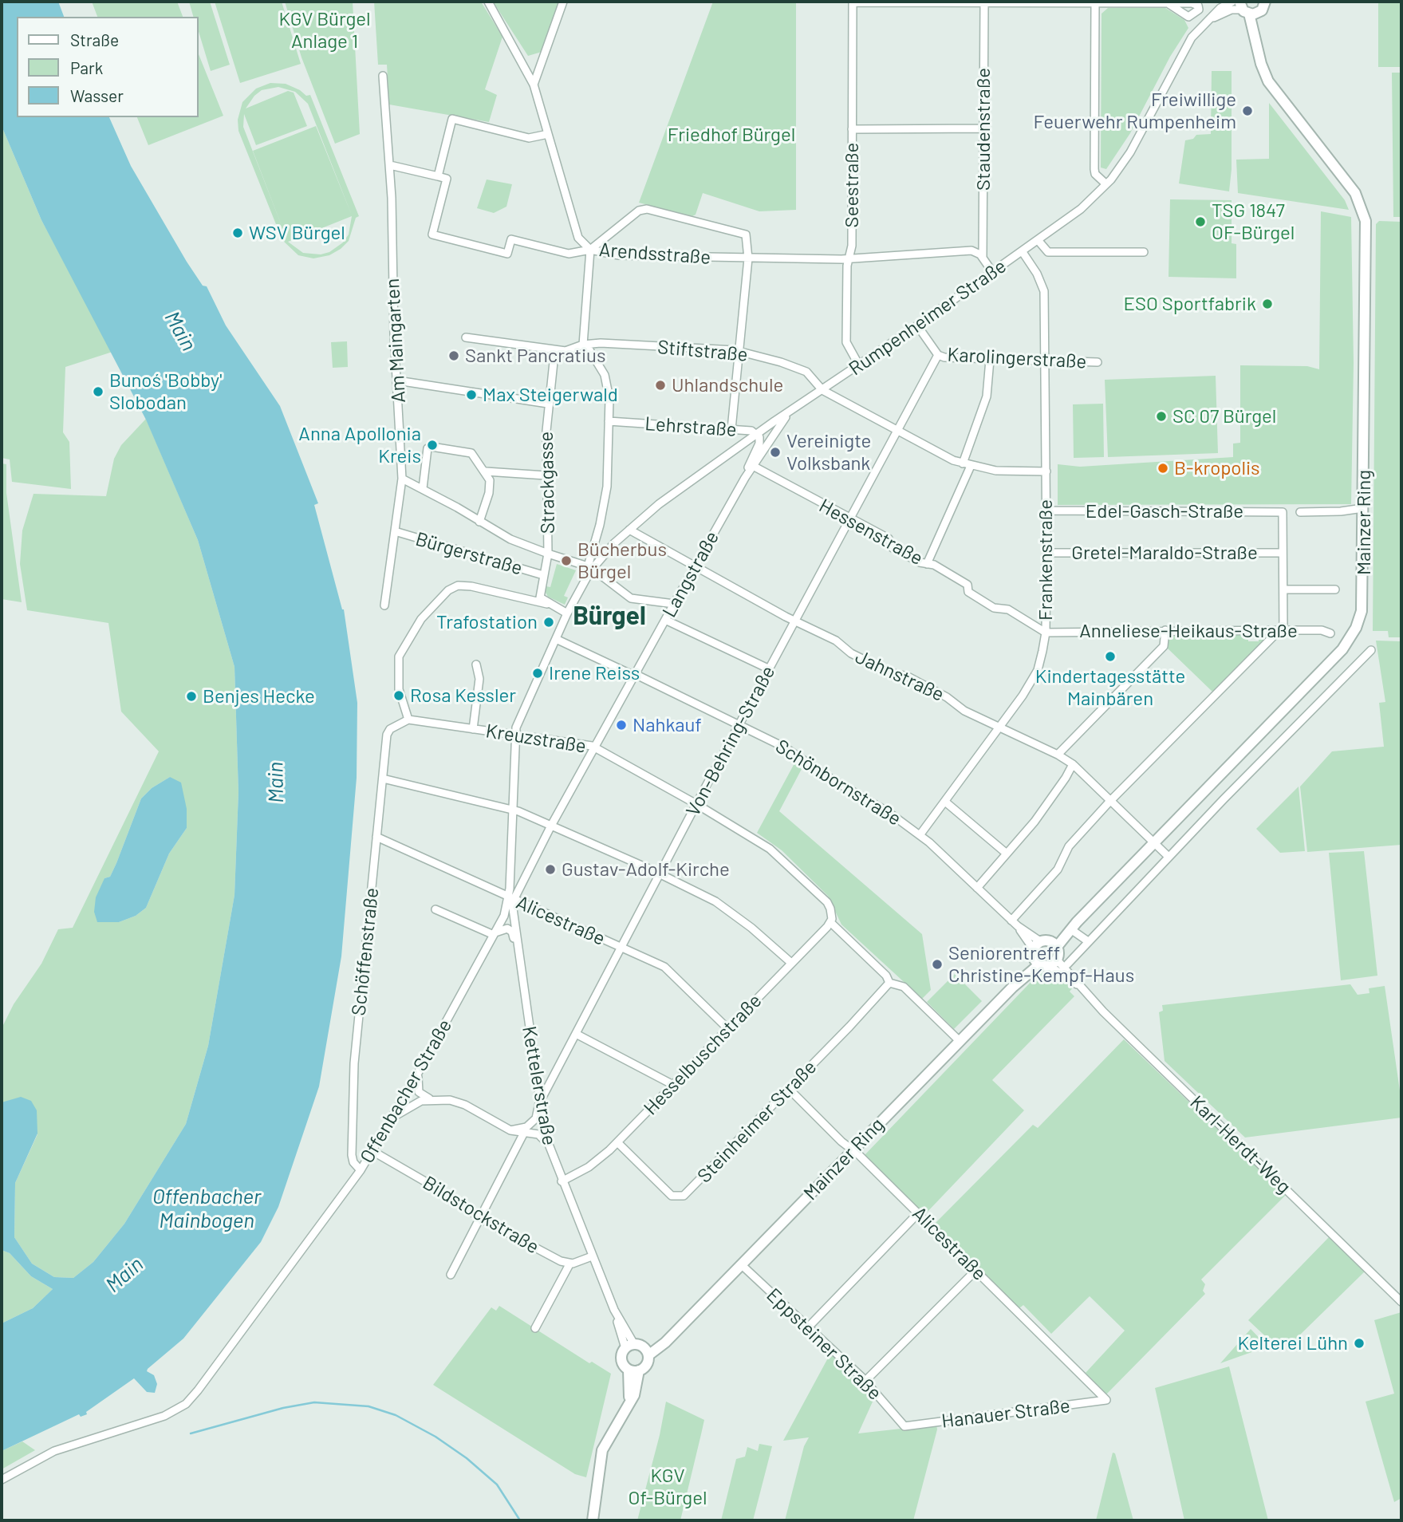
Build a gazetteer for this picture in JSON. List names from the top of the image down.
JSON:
{
  "streets": {
    "street": [
      "Staudenstraße",
      "Seestraße",
      "Arendsstraße",
      "Rumpenheimer Straße",
      "Am Maingarten",
      "Stiftstraße",
      "Karolingerstraße",
      "Lehrstraße",
      "Strackgasse",
      "Edel-Gasch-Straße",
      "Mainzer Ring",
      "Hessenstraße",
      "Gretel-Maraldo-Straße",
      "Bürgerstraße",
      "Frankenstraße",
      "Langstraße",
      "Anneliese-Heikaus-Straße",
      "Jahnstraße",
      "Kreuzstraße",
      "Von-Behring-Straße",
      "Schönbornstraße",
      "Alicestraße",
      "Schöffenstraße",
      "Hesselbuschstraße",
      "Kettelerstraße",
      "Offenbacher Straße",
      "Steinheimer Straße",
      "Karl-Herdt-Weg",
      "Bildstockstraße",
      "Eppsteiner Straße",
      "Hanauer Straße"
    ]
  },
  "crossings": [
    ["Staudenstraße", "Arendsstraße"],
    ["Seestraße", "Arendsstraße"],
    ["Seestraße", "Rumpenheimer Straße"],
    ["Rumpenheimer Straße", "Stiftstraße"],
    ["Rumpenheimer Straße", "Karolingerstraße"],
    ["Rumpenheimer Straße", "Lehrstraße"],
    ["Rumpenheimer Straße", "Mainzer Ring"],
    ["Rumpenheimer Straße", "Frankenstraße"],
    ["Rumpenheimer Straße", "Langstraße"],
    ["Rumpenheimer Straße", "Jahnstraße"],
    ["Rumpenheimer Straße", "Offenbacher Straße"],
    ["Am Maingarten", "Bürgerstraße"],
    ["Stiftstraße", "Strackgasse"],
    ["Stiftstraße", "Frankenstraße"],
    ["Stiftstraße", "Von-Behring-Straße"],
    ["Karolingerstraße", "Frankenstraße"],
    ["Karolingerstraße", "Von-Behring-Straße"],
    ["Lehrstraße", "Hessenstraße"],
    ["Lehrstraße", "Langstraße"],
    ["Strackgasse", "Bürgerstraße"],
    ["Edel-Gasch-Straße", "Gretel-Maraldo-Straße"],
    ["Edel-Gasch-Straße", "Frankenstraße"],
    ["Mainzer Ring", "Jahnstraße"],
    ["Mainzer Ring", "Schönbornstraße"],
    ["Mainzer Ring", "Alicestraße"],
    ["Mainzer Ring", "Kettelerstraße"],
    ["Mainzer Ring", "Karl-Herdt-Weg"],
    ["Mainzer Ring", "Eppsteiner Straße"],
    ["Hessenstraße", "Frankenstraße"],
    ["Hessenstraße", "Langstraße"],
    ["Hessenstraße", "Anneliese-Heikaus-Straße"],
    ["Hessenstraße", "Von-Behring-Straße"],
    ["Gretel-Maraldo-Straße", "Frankenstraße"],
    ["Frankenstraße", "Anneliese-Heikaus-Straße"],
    ["Frankenstraße", "Jahnstraße"],
    ["Frankenstraße", "Schönbornstraße"],
    ["Langstraße", "Jahnstraße"],
    ["Langstraße", "Kreuzstraße"],
    ["Langstraße", "Schönbornstraße"],
    ["Langstraße", "Alicestraße"],
    ["Langstraße", "Kettelerstraße"],
    ["Langstraße", "Offenbacher Straße"],
    ["Jahnstraße", "Von-Behring-Straße"],
    ["Kreuzstraße", "Von-Behring-Straße"],
    ["Kreuzstraße", "Schöffenstraße"],
    ["Kreuzstraße", "Hesselbuschstraße"],
    ["Kreuzstraße", "Offenbacher Straße"],
    ["Von-Behring-Straße", "Schönbornstraße"],
    ["Von-Behring-Straße", "Alicestraße"],
    ["Von-Behring-Straße", "Kettelerstraße"],
    ["Von-Behring-Straße", "Bildstockstraße"],
    ["Schönbornstraße", "Offenbacher Straße"],
    ["Schönbornstraße", "Karl-Herdt-Weg"],
    ["Alicestraße", "Schöffenstraße"],
    ["Alicestraße", "Hesselbuschstraße"],
    ["Alicestraße", "Kettelerstraße"],
    ["Alicestraße", "Offenbacher Straße"],
    ["Alicestraße", "Steinheimer Straße"],
    ["Alicestraße", "Hanauer Straße"],
    ["Schöffenstraße", "Offenbacher Straße"],
    ["Hesselbuschstraße", "Kettelerstraße"],
    ["Hesselbuschstraße", "Steinheimer Straße"],
    ["Kettelerstraße", "Offenbacher Straße"],
    ["Offenbacher Straße", "Bildstockstraße"],
    ["Eppsteiner Straße", "Hanauer Straße"]
  ],
  "districts": ["Bürgel"],
  "water": ["Main", "Offenbacher Mainbogen"],
  "parks": ["KGV Bürgel Anlage 1", "Friedhof Bürgel", "KGV Of-Bürgel"],
  "places": [
    "Freiwillige Feuerwehr Rumpenheim",
    "TSG 1847 OF-Bürgel",
    "WSV Bürgel",
    "ESO Sportfabrik",
    "Sankt Pancratius",
    "Uhlandschule",
    "Bunoś 'Bobby' Slobodan",
    "Max Steigerwald",
    "SC 07 Bürgel",
    "Anna Apollonia Kreis",
    "Vereinigte Volksbank",
    "B-kropolis",
    "Bücherbus Bürgel",
    "Trafostation",
    "Kindertagesstätte Mainbären",
    "Irene Reiss",
    "Rosa Kessler",
    "Benjes Hecke",
    "Nahkauf",
    "Gustav-Adolf-Kirche",
    "Seniorentreff Christine-Kempf-Haus",
    "Kelterei Lühn"
  ],
  "legend": ["Straße", "Park", "Wasser"]
}
